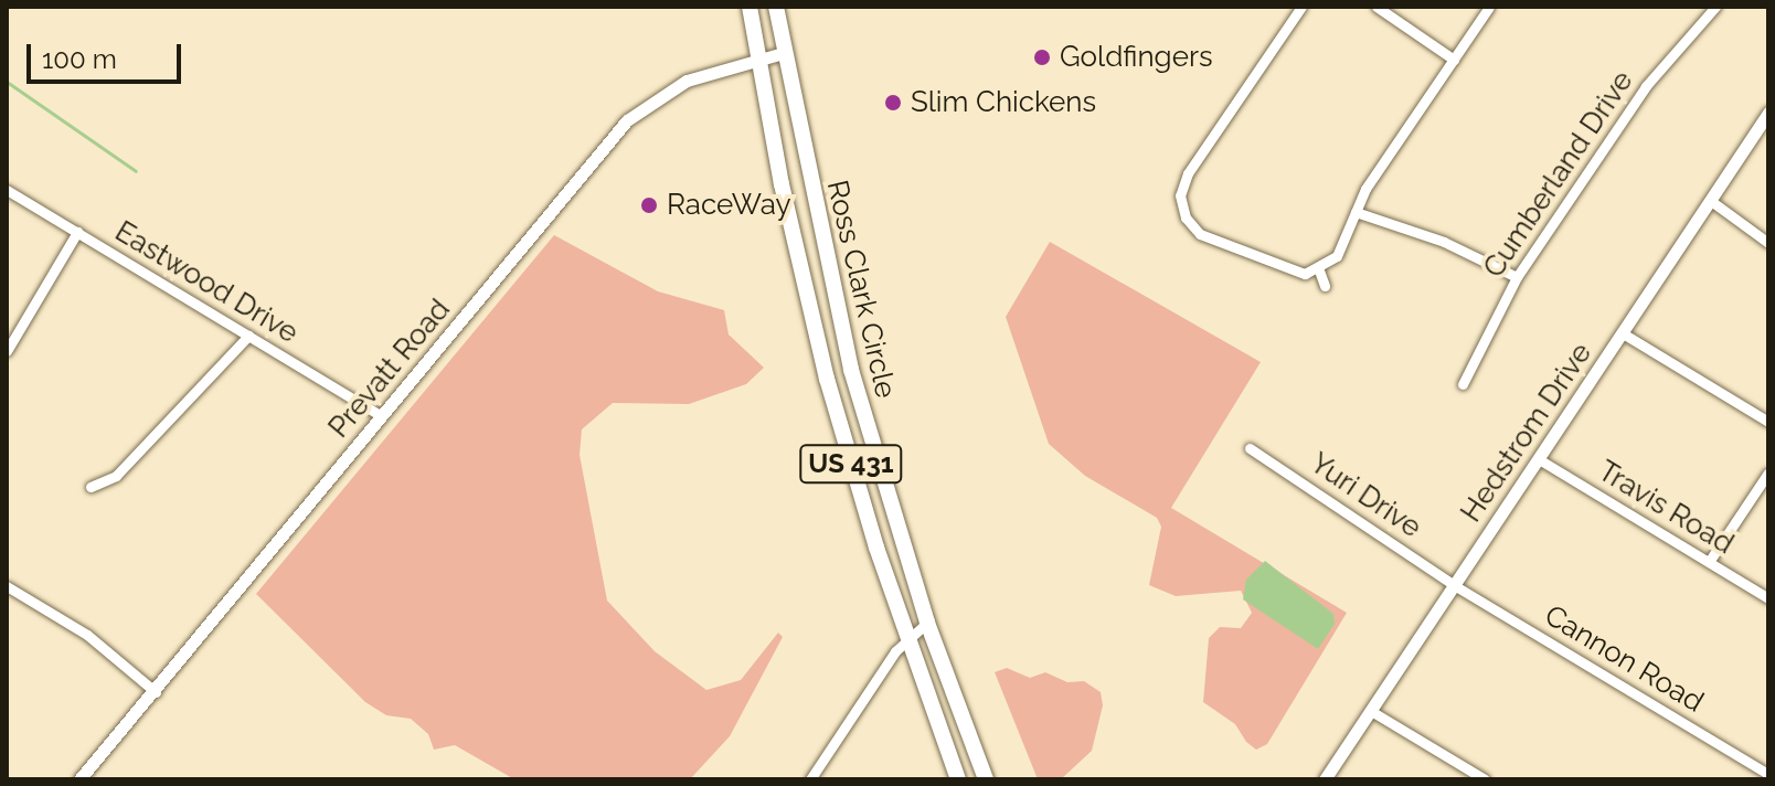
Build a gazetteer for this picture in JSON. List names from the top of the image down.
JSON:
{
  "streets": {
    "highway": ["Ross Clark Circle", "US 431"],
    "street": [
      "Cumberland Drive",
      "Eastwood Drive",
      "Prevatt Road",
      "Hedstrom Drive",
      "Yuri Drive",
      "Travis Road",
      "Cannon Road"
    ]
  },
  "crossings": [
    ["Eastwood Drive", "Prevatt Road"],
    ["Ross Clark Circle", "Prevatt Road"],
    ["Hedstrom Drive", "Yuri Drive"],
    ["Hedstrom Drive", "Travis Road"],
    ["Hedstrom Drive", "Cannon Road"],
    ["Yuri Drive", "Cannon Road"]
  ],
  "places": ["Goldfingers", "Slim Chickens", "RaceWay"],
  "scale_bar": "100 m"
}
